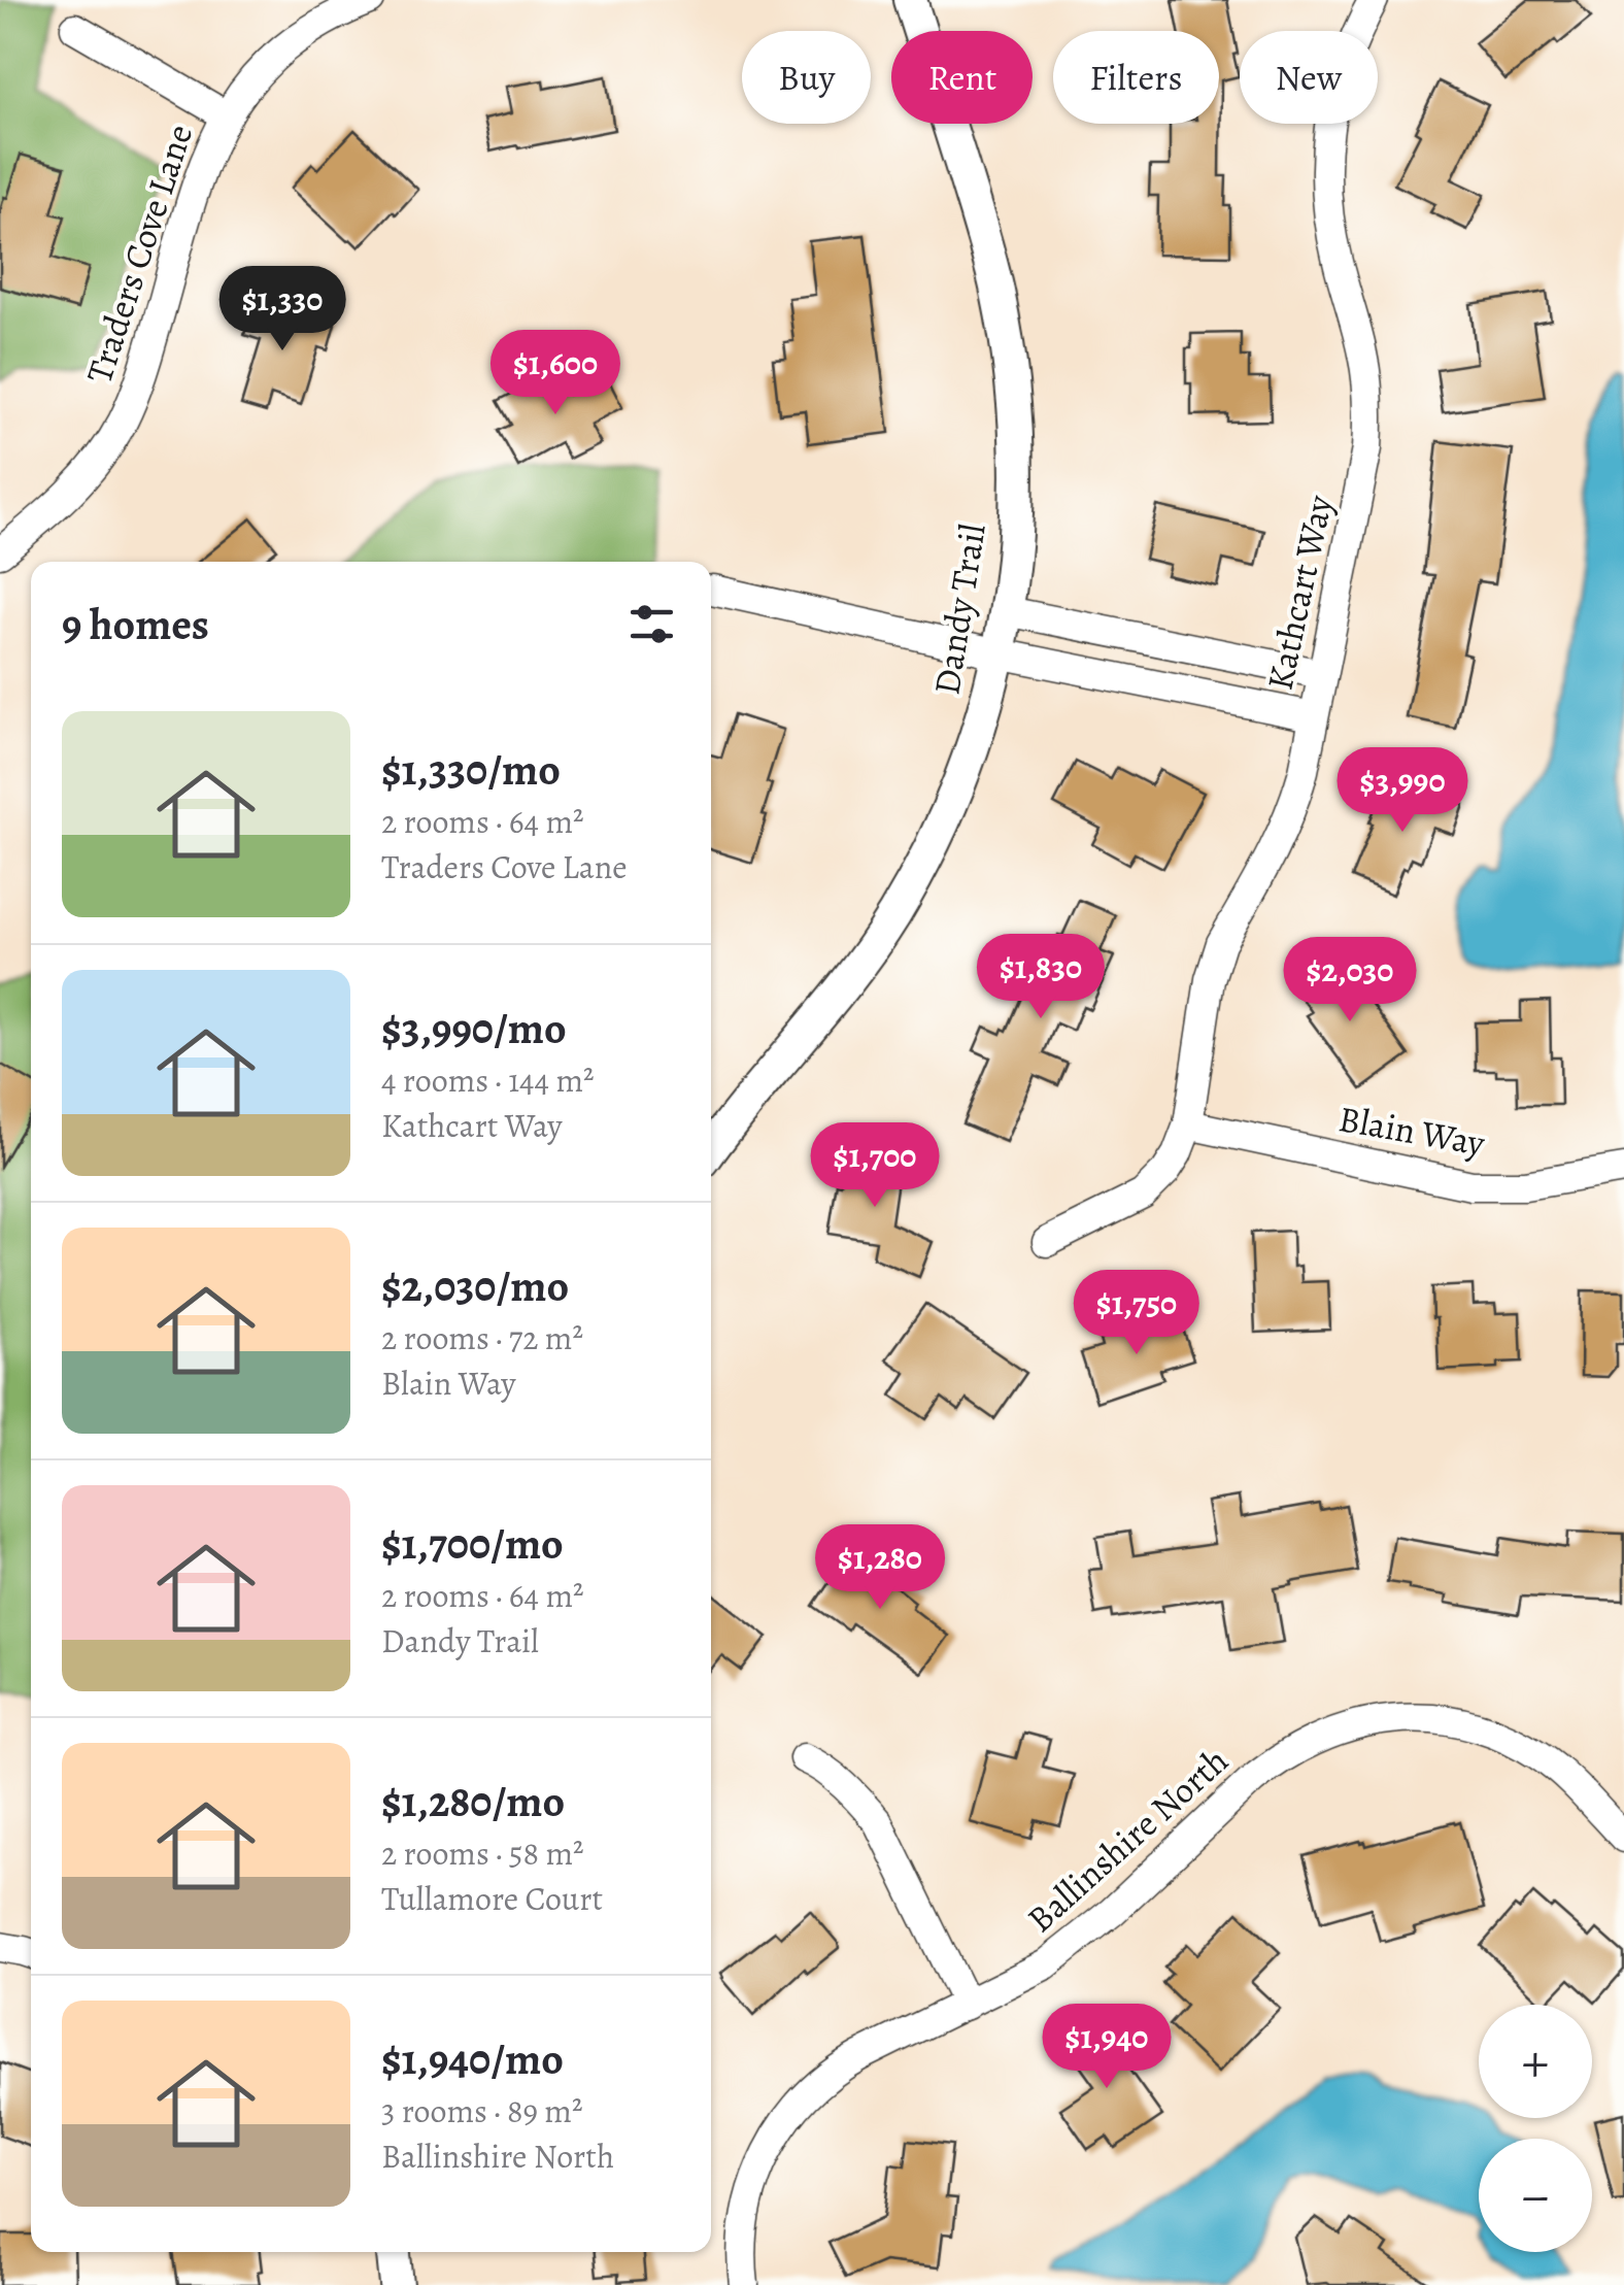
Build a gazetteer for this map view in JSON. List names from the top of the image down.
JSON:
{
  "streets": {
    "street": [
      "Traders Cove Lane",
      "Kathcart Way",
      "Dandy Trail",
      "Blain Way",
      "Ballinshire North"
    ]
  },
  "crossings": [
    ["Kathcart Way", "Blain Way"]
  ],
  "page": {
    "chip": [
      "Buy",
      "Rent",
      "Filters",
      "New"
    ],
    "price": [
      "$1,330",
      "$1,600",
      "$3,990",
      "$1,830",
      "$2,030",
      "$1,700",
      "$1,750",
      "$1,280",
      "$1,940"
    ],
    "heading": "9 homes",
    "list": [
      {
        "name": "$1,330/mo",
        "note": "2 rooms · 64 m² · Traders Cove Lane"
      },
      {
        "name": "$3,990/mo",
        "note": "4 rooms · 144 m² · Kathcart Way"
      },
      {
        "name": "$2,030/mo",
        "note": "2 rooms · 72 m² · Blain Way"
      },
      {
        "name": "$1,700/mo",
        "note": "2 rooms · 64 m² · Dandy Trail"
      },
      {
        "name": "$1,280/mo",
        "note": "2 rooms · 58 m² · Tullamore Court"
      },
      {
        "name": "$1,940/mo",
        "note": "3 rooms · 89 m² · Ballinshire North"
      }
    ],
    "map_buttons": ["+", "−"]
  }
}
